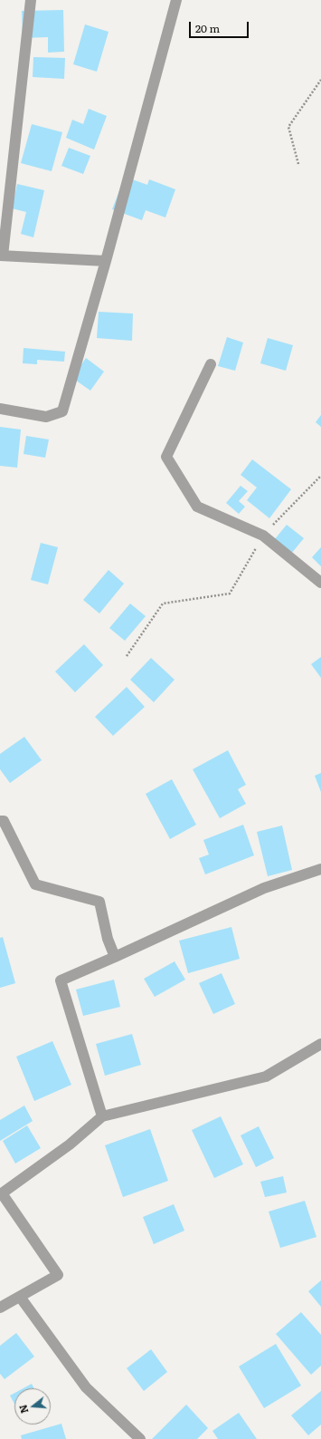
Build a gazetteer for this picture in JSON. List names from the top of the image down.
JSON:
{
  "scale_bar": "20 m",
  "north": "left"
}
